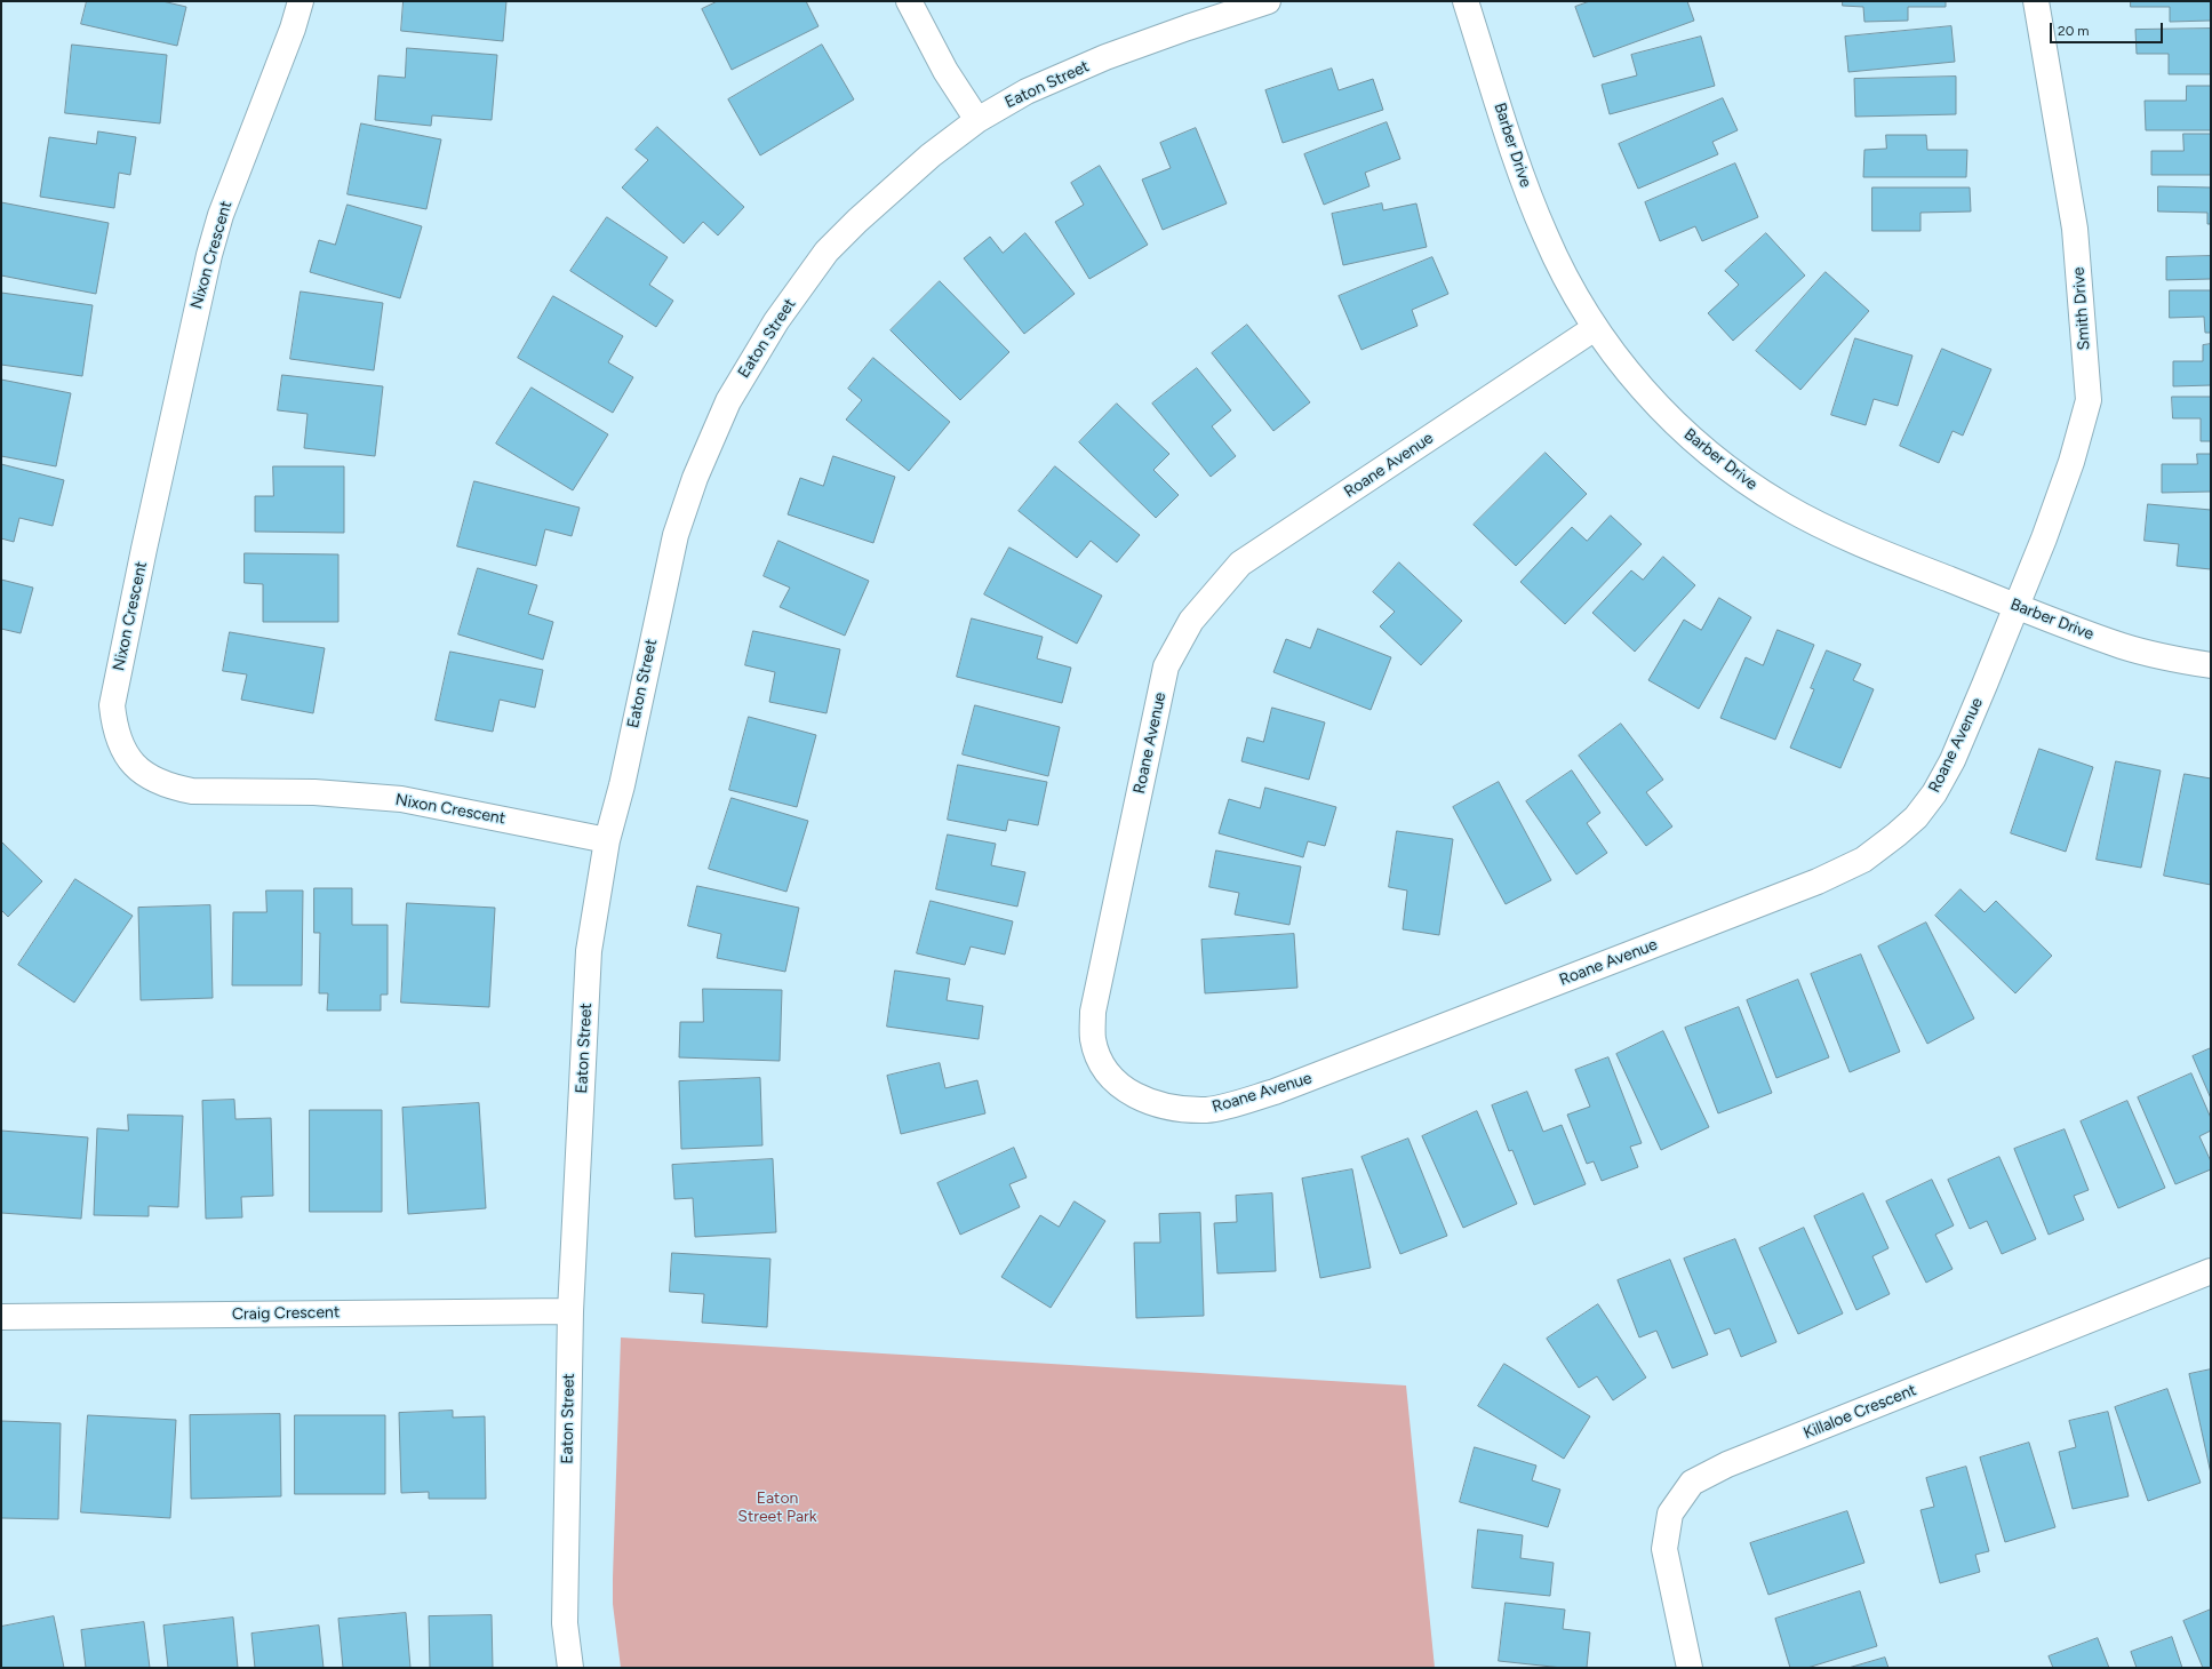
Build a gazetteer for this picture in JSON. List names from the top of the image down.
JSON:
{
  "streets": {
    "street": [
      "Eaton Street",
      "Barber Drive",
      "Nixon Crescent",
      "Smith Drive",
      "Roane Avenue",
      "Craig Crescent",
      "Killaloe Crescent"
    ]
  },
  "crossings": [
    ["Eaton Street", "Nixon Crescent"],
    ["Eaton Street", "Craig Crescent"],
    ["Barber Drive", "Smith Drive"],
    ["Barber Drive", "Roane Avenue"],
    ["Smith Drive", "Roane Avenue"]
  ],
  "parks": ["Eaton Street Park"],
  "scale_bar": "20 m"
}
